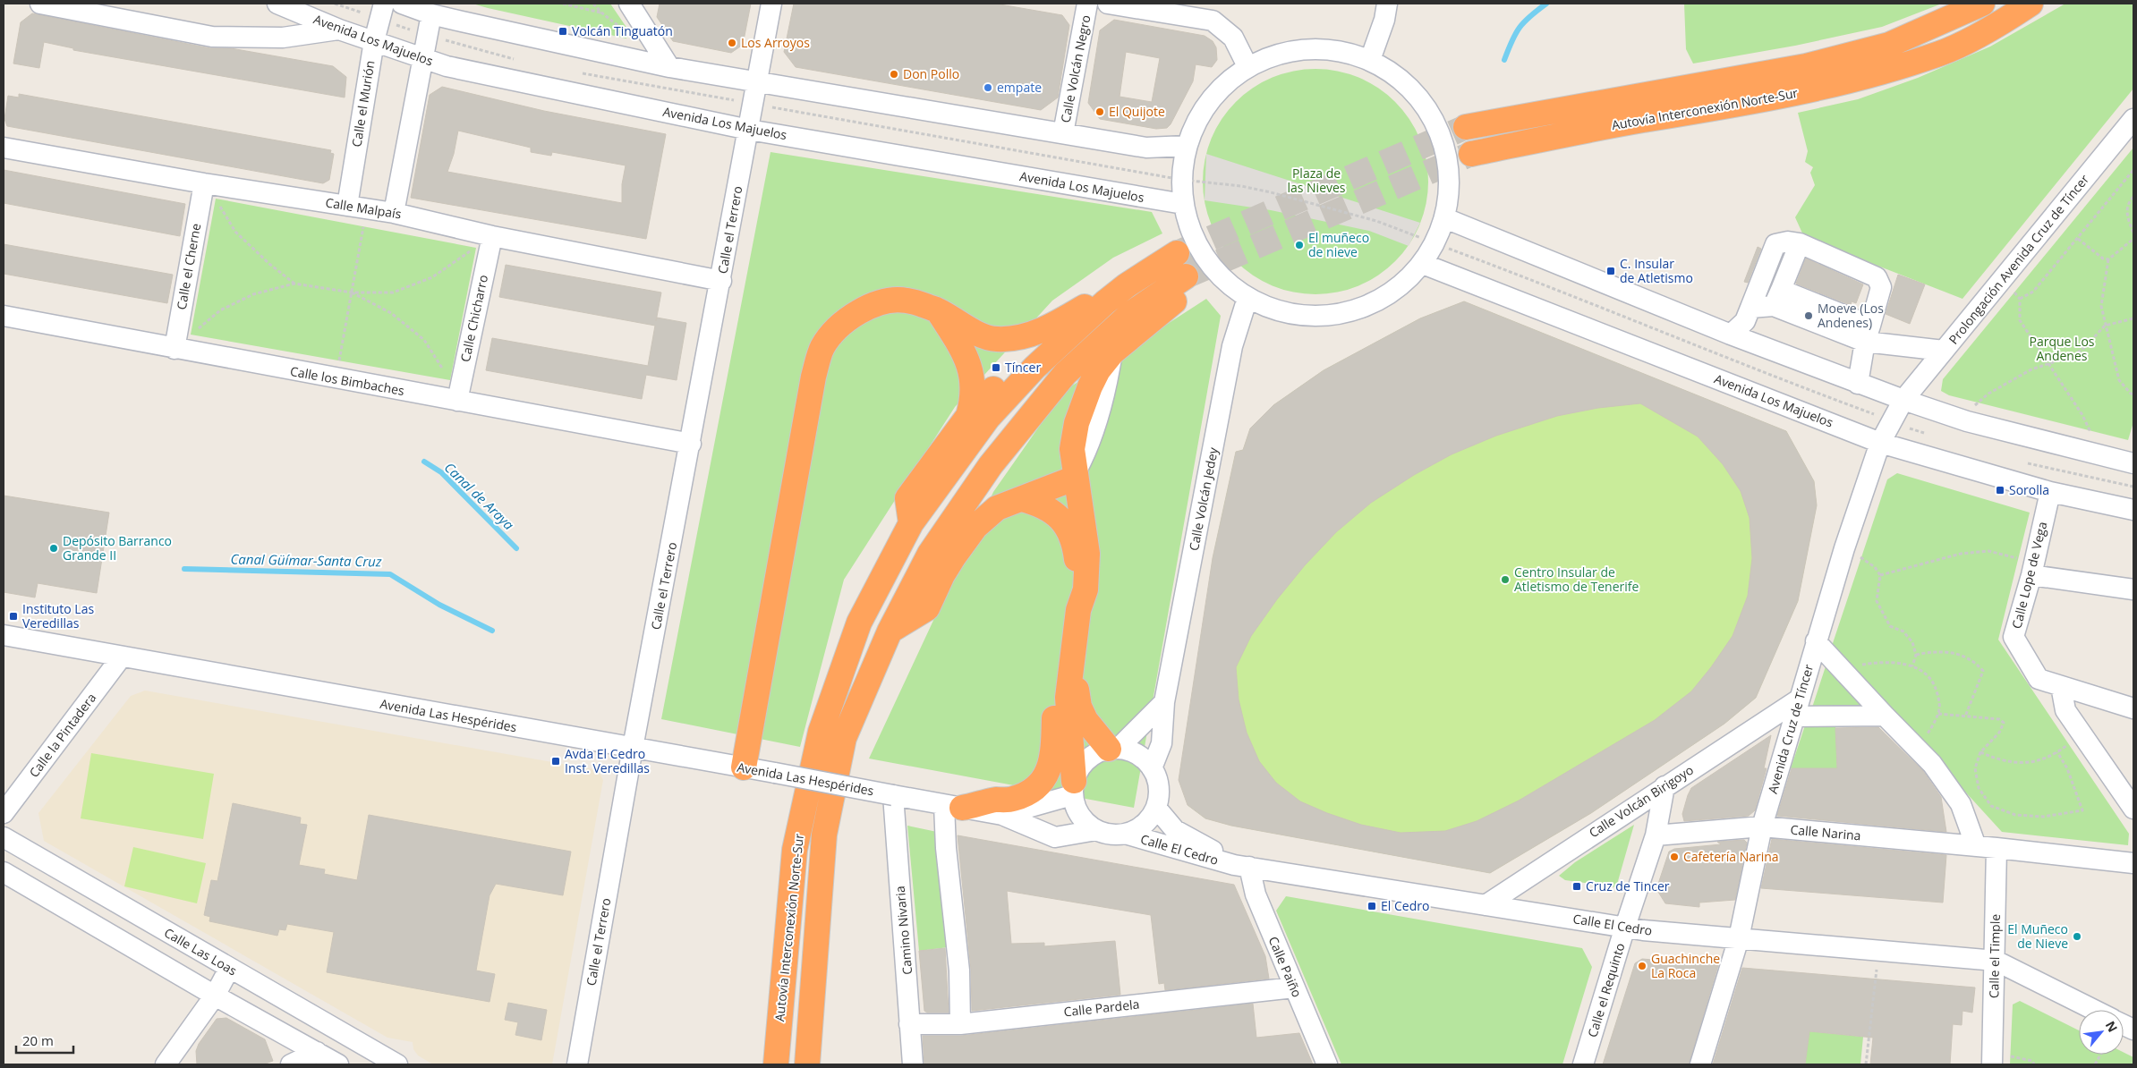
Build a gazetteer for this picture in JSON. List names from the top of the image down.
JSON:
{
  "streets": {
    "highway": ["Autovía Interconexión Norte-Sur"],
    "street": [
      "Avenida Los Majuelos",
      "Calle Volcán Negro",
      "Calle el Murión",
      "Calle Malpaís",
      "Calle el Terrero",
      "Prolongación Avenida Cruz de Tíncer",
      "Calle el Cherne",
      "Calle Chicharro",
      "Calle los Bimbaches",
      "Calle Volcán Jedey",
      "Calle Lope de Vega",
      "Avenida Las Hespérides",
      "Avenida Cruz de Tíncer",
      "Calle la Pintadera",
      "Calle Volcán Birigoyo",
      "Calle Narina",
      "Calle El Cedro",
      "Camino Nivaria",
      "Calle Las Loas",
      "Calle el Timple",
      "Calle Paiño",
      "Calle el Requinto",
      "Calle Pardela"
    ]
  },
  "crossings": [
    ["Avenida Los Majuelos", "Calle el Murión"],
    ["Avenida Los Majuelos", "Calle el Terrero"],
    ["Avenida Los Majuelos", "Calle Lope de Vega"],
    ["Avenida Los Majuelos", "Avenida Cruz de Tíncer"],
    ["Calle el Murión", "Calle Malpaís"],
    ["Calle Malpaís", "Calle el Terrero"],
    ["Calle Malpaís", "Calle el Cherne"],
    ["Calle Malpaís", "Calle Chicharro"],
    ["Calle el Terrero", "Calle los Bimbaches"],
    ["Calle el Terrero", "Avenida Las Hespérides"],
    ["Prolongación Avenida Cruz de Tíncer", "Avenida Cruz de Tíncer"],
    ["Calle el Cherne", "Calle los Bimbaches"],
    ["Calle Chicharro", "Calle los Bimbaches"],
    ["Calle Volcán Jedey", "Calle El Cedro"],
    ["Avenida Las Hespérides", "Calle la Pintadera"],
    ["Avenida Las Hespérides", "Camino Nivaria"],
    ["Avenida Cruz de Tíncer", "Calle Volcán Birigoyo"],
    ["Avenida Cruz de Tíncer", "Calle Narina"],
    ["Avenida Cruz de Tíncer", "Calle El Cedro"],
    ["Calle Volcán Birigoyo", "Calle El Cedro"],
    ["Calle Volcán Birigoyo", "Calle el Requinto"],
    ["Calle Narina", "Calle el Timple"],
    ["Calle Narina", "Calle el Requinto"],
    ["Calle El Cedro", "Calle el Timple"],
    ["Calle El Cedro", "Calle Paiño"],
    ["Calle El Cedro", "Calle el Requinto"],
    ["Camino Nivaria", "Calle Pardela"],
    ["Calle Paiño", "Calle Pardela"]
  ],
  "water": ["Canal de Araya", "Canal Güímar-Santa Cruz"],
  "parks": ["Plaza de las Nieves", "Parque Los Andenes"],
  "places": {
    "transit": [
      "Volcán Tinguatón",
      "C. Insular de Atletismo",
      "Tíncer",
      "Sorolla",
      "Instituto Las Veredillas",
      "Avda El Cedro Inst. Veredillas",
      "Cruz de Tincer",
      "El Cedro"
    ],
    "other": [
      "Los Arroyos",
      "Don Pollo",
      "empate",
      "El Quijote",
      "El muñeco de nieve",
      "Moeve (Los Andenes)",
      "Depósito Barranco Grande II",
      "Centro Insular de Atletismo de Tenerife",
      "Cafetería Narina",
      "El Muñeco de Nieve",
      "Guachinche La Roca"
    ]
  },
  "scale_bar": "20 m",
  "north": "top right"
}
